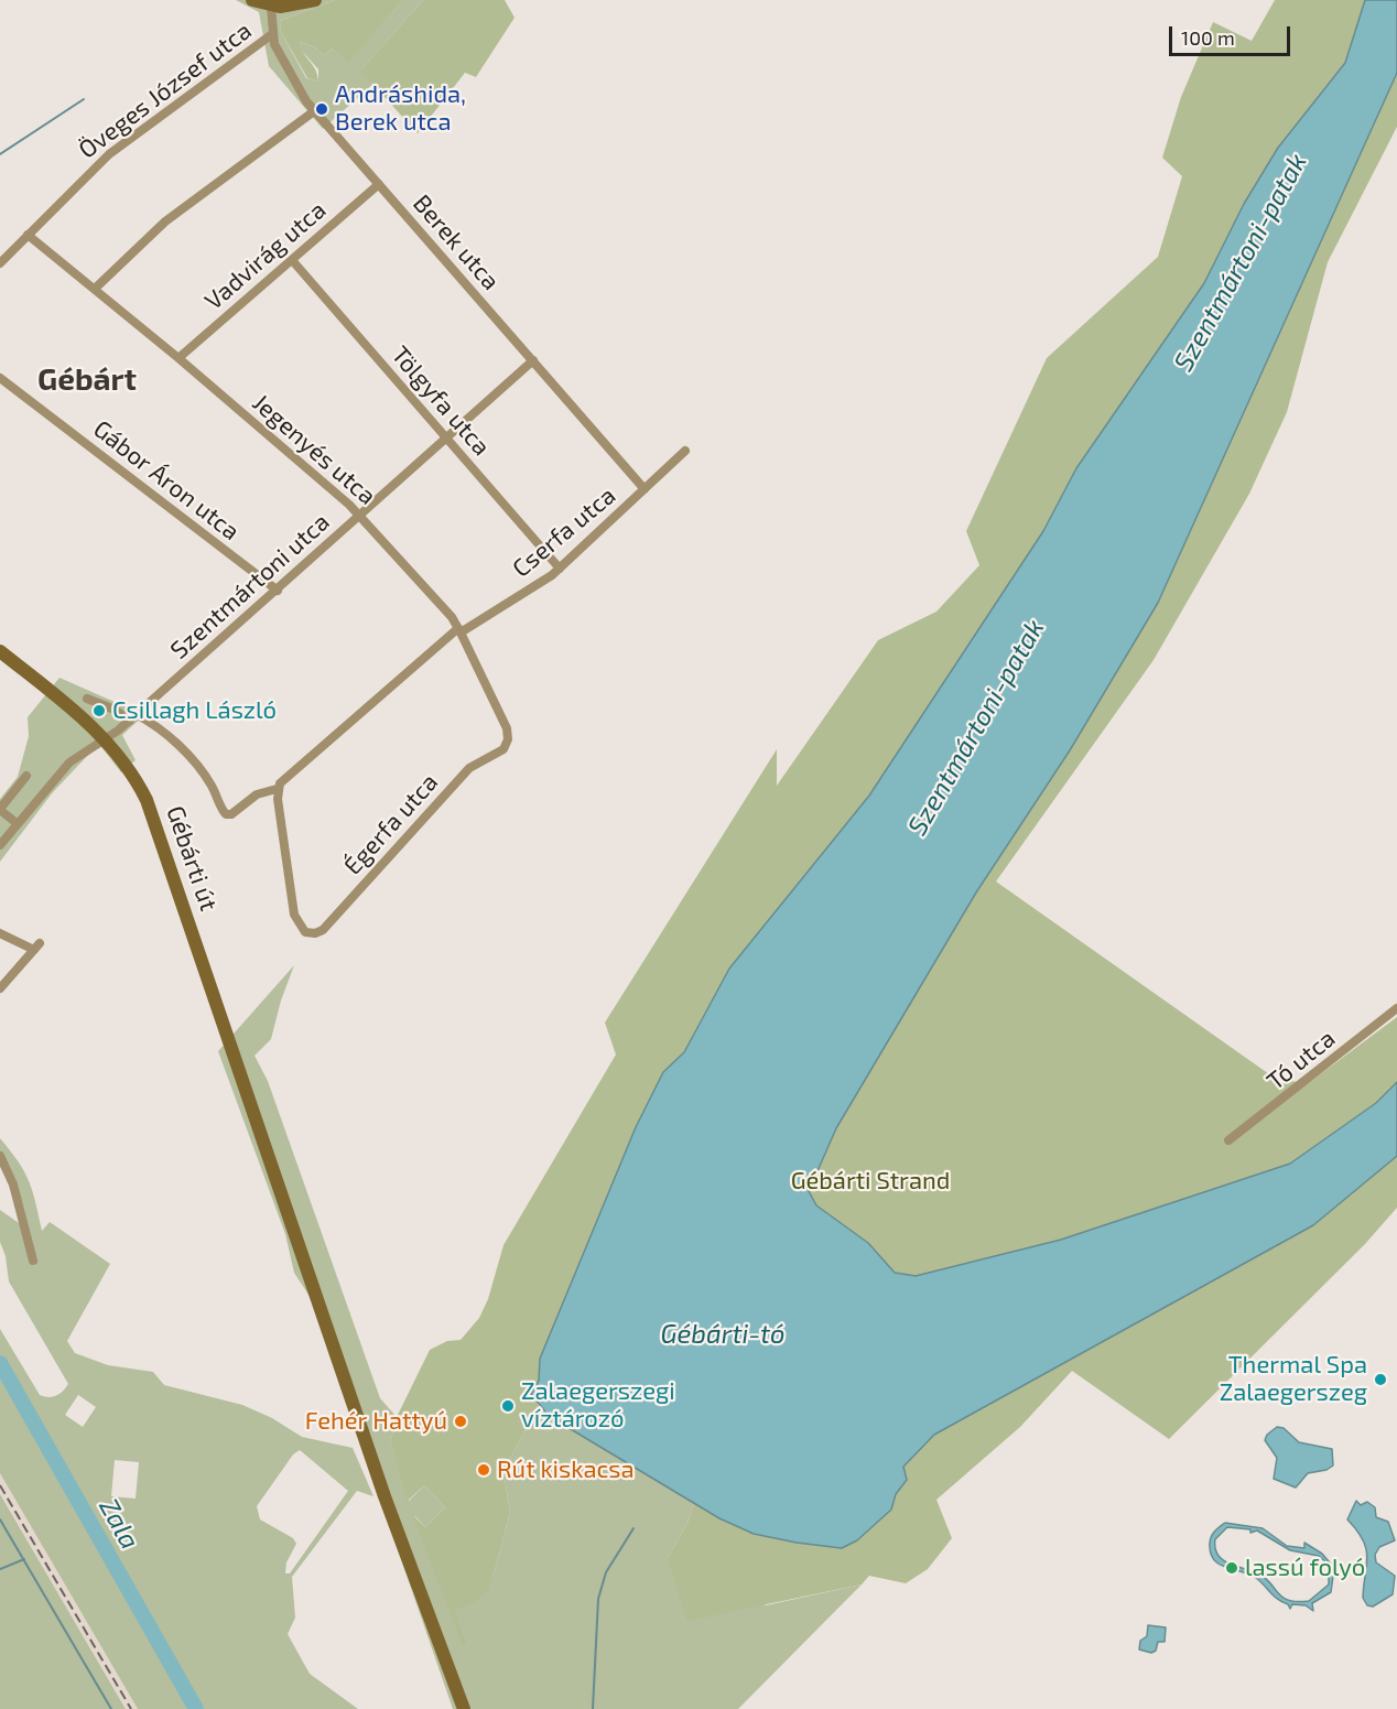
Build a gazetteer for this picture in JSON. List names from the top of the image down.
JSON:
{
  "streets": {
    "main road": ["Gébárti út"],
    "street": [
      "Öveges József utca",
      "Berek utca",
      "Vadvirág utca",
      "Tölgyfa utca",
      "Jegenyés utca",
      "Gábor Áron utca",
      "Cserfa utca",
      "Szentmártoni utca",
      "Égerfa utca",
      "Tó utca"
    ]
  },
  "crossings": [
    ["Öveges József utca", "Berek utca"],
    ["Öveges József utca", "Jegenyés utca"],
    ["Berek utca", "Vadvirág utca"],
    ["Berek utca", "Cserfa utca"],
    ["Berek utca", "Szentmártoni utca"],
    ["Vadvirág utca", "Tölgyfa utca"],
    ["Vadvirág utca", "Jegenyés utca"],
    ["Tölgyfa utca", "Cserfa utca"],
    ["Tölgyfa utca", "Szentmártoni utca"],
    ["Jegenyés utca", "Cserfa utca"],
    ["Jegenyés utca", "Szentmártoni utca"],
    ["Jegenyés utca", "Égerfa utca"],
    ["Gábor Áron utca", "Szentmártoni utca"],
    ["Cserfa utca", "Szentmártoni utca"],
    ["Cserfa utca", "Égerfa utca"],
    ["Szentmártoni utca", "Gébárti út"]
  ],
  "districts": ["Gébárt"],
  "water": ["Szentmártoni-patak", "Gébárti-tó", "Zala"],
  "parks": ["Gébárti Strand"],
  "places": [
    "Andráshida, Berek utca",
    "Csillagh László",
    "Thermal Spa Zalaegerszeg",
    "Zalaegerszegi víztározó",
    "Fehér Hattyú",
    "Rút kiskacsa",
    "lassú folyó"
  ],
  "scale_bar": "100 m"
}
